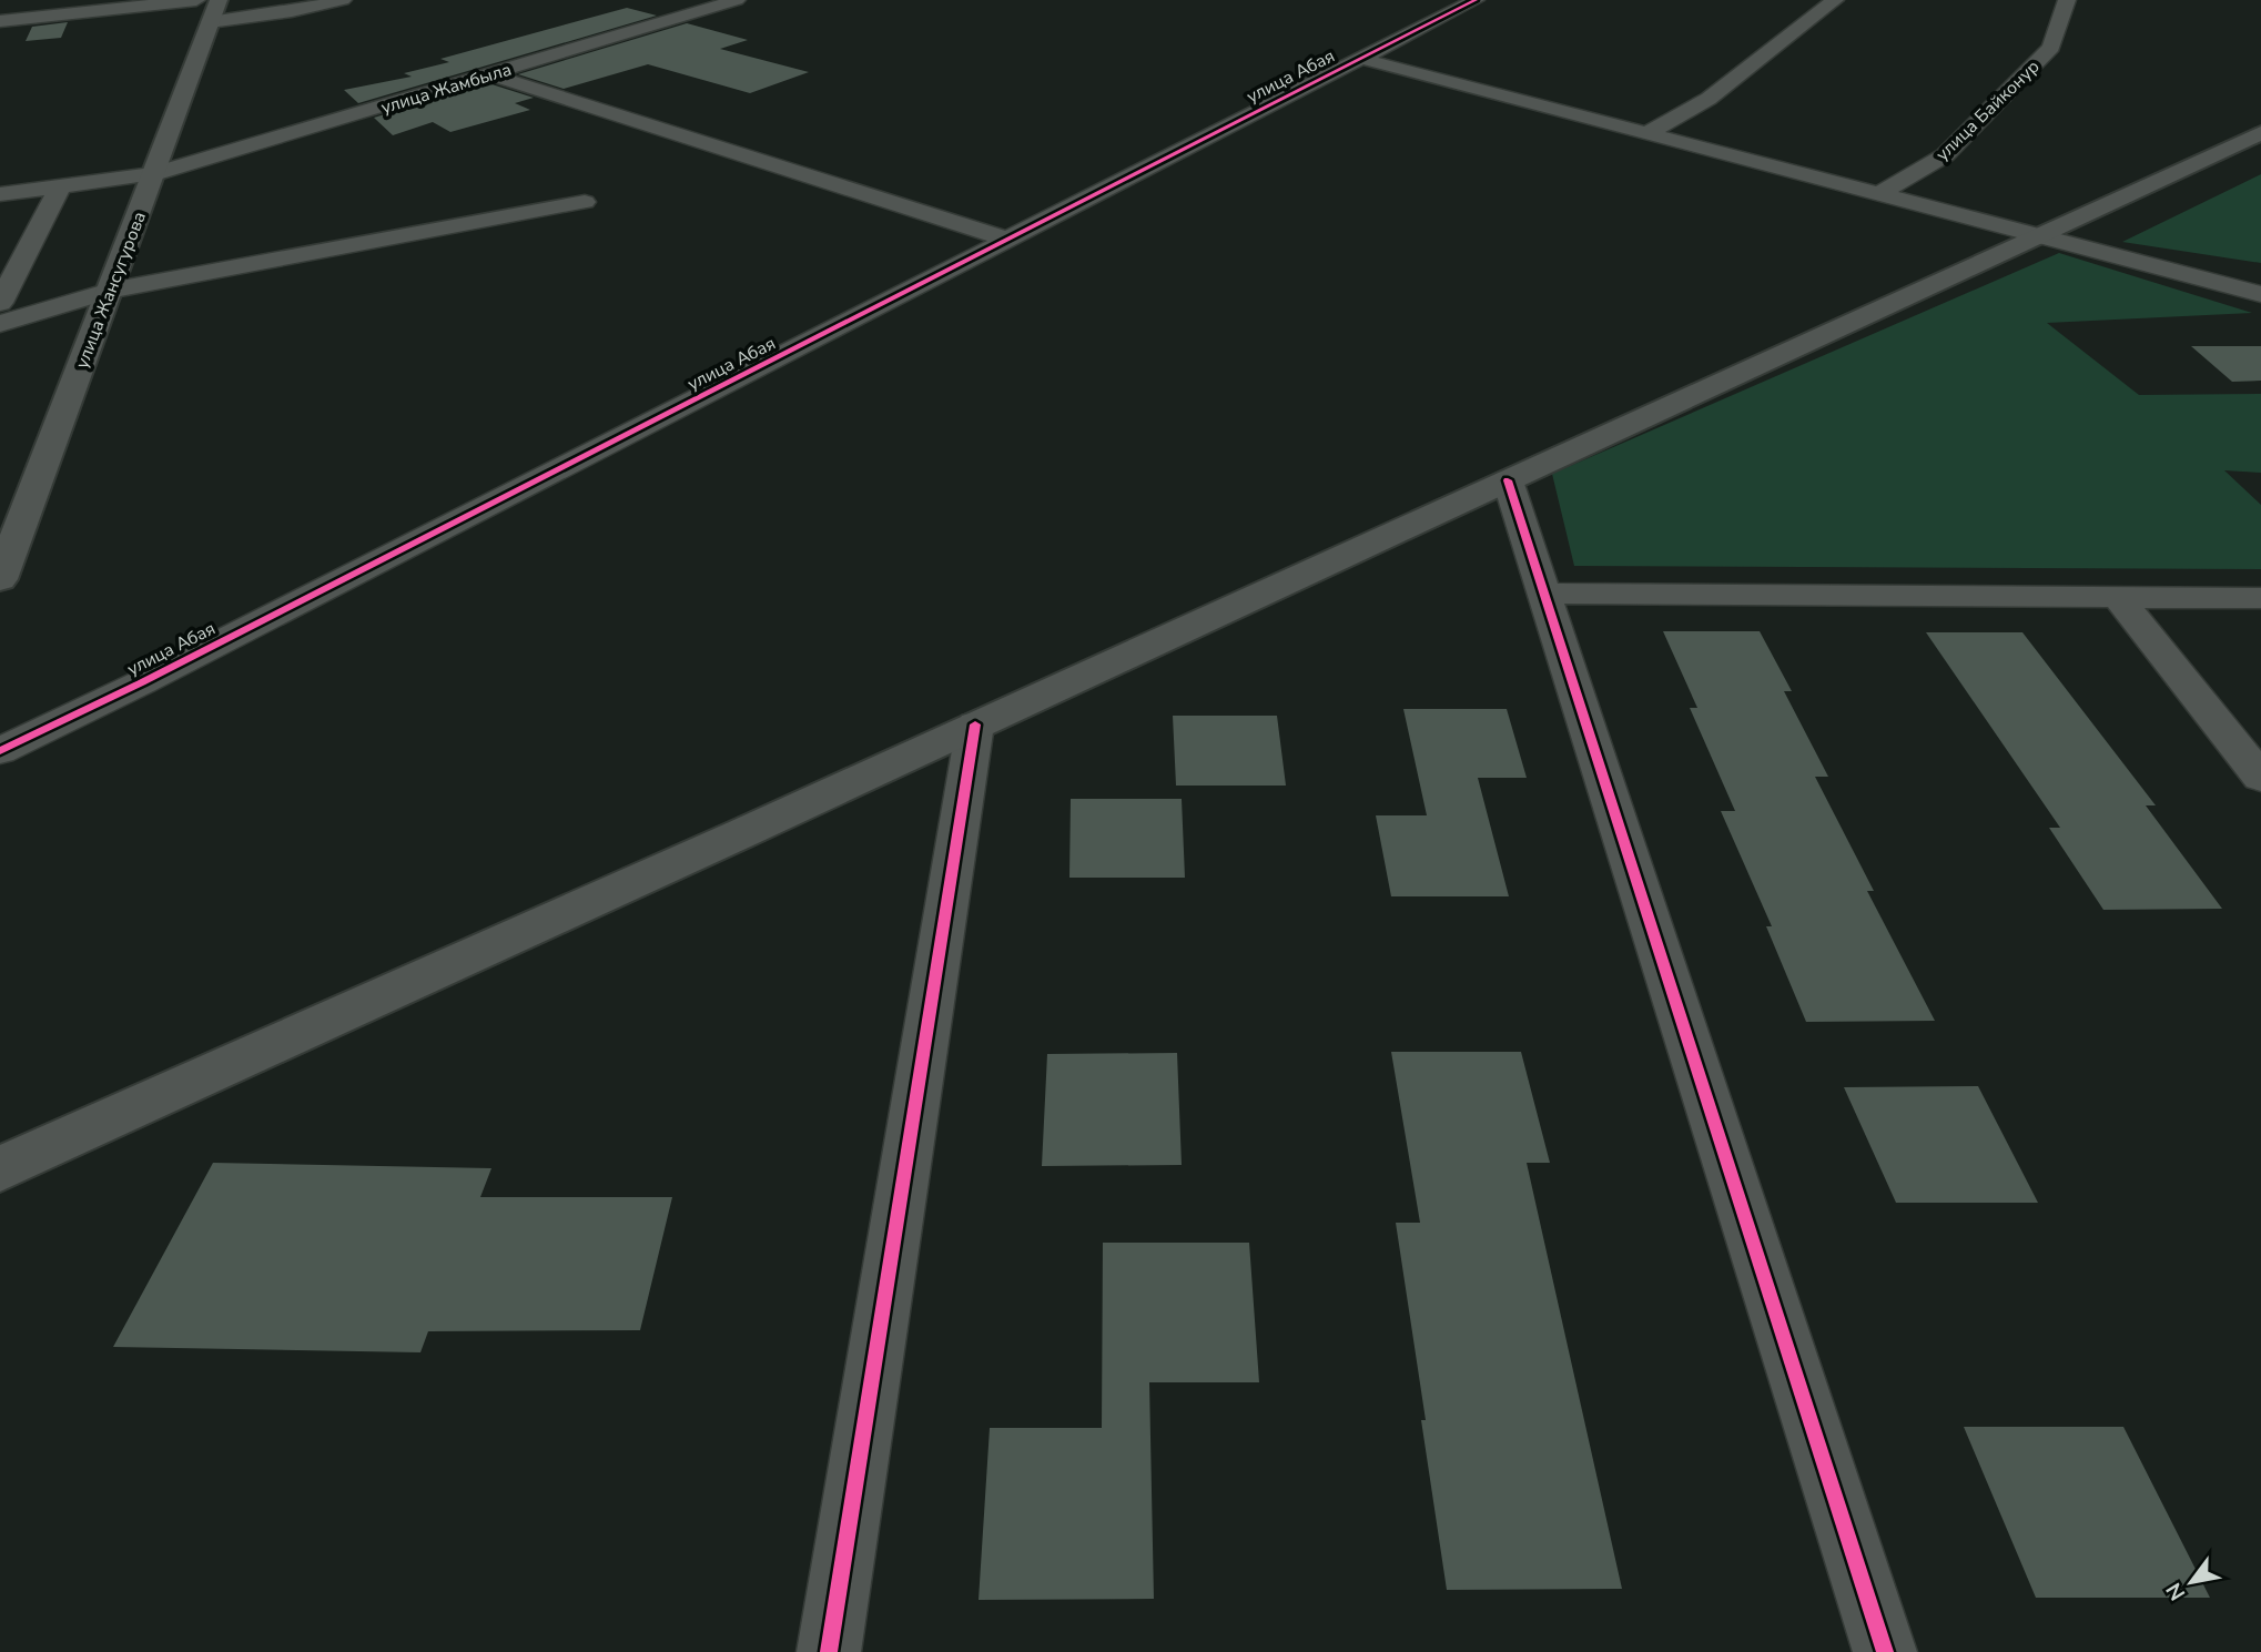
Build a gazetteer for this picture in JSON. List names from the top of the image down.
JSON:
{
  "streets": {
    "main road": ["улица Жансугурова"],
    "street": ["улица Абая", "улица Жамбыла", "улица Байконур"]
  },
  "crossings": [
    ["улица Жамбыла", "улица Жансугурова"]
  ],
  "north": "bottom left"
}
